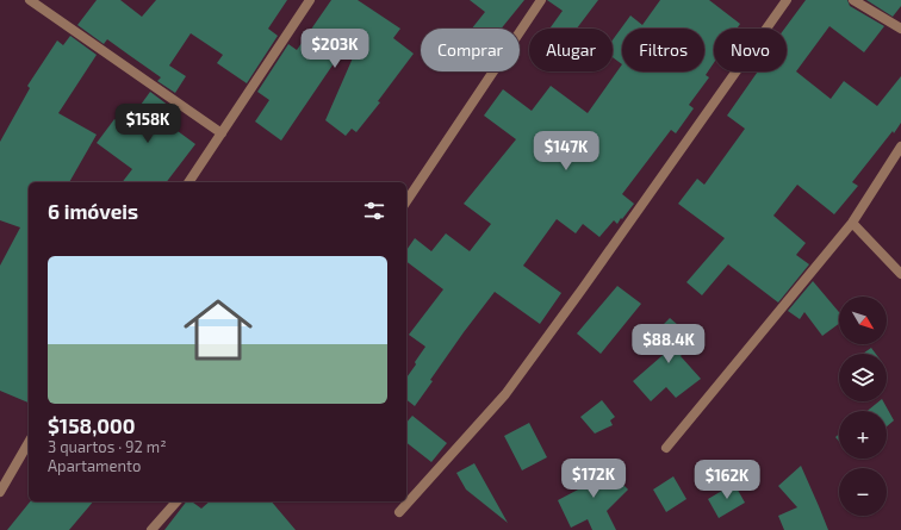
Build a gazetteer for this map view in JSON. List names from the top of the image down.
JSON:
{
  "north": "bottom right",
  "page": {
    "price": [
      "$203K",
      "$158K",
      "$147K",
      "$88.4K",
      "$172K",
      "$162K"
    ],
    "chip": [
      "Comprar",
      "Alugar",
      "Filtros",
      "Novo"
    ],
    "heading": "6 imóveis",
    "list": [
      {
        "name": "$158,000",
        "note": "3 quartos · 92 m² · Apartamento"
      }
    ],
    "map_buttons": ["+", "−"]
  }
}
